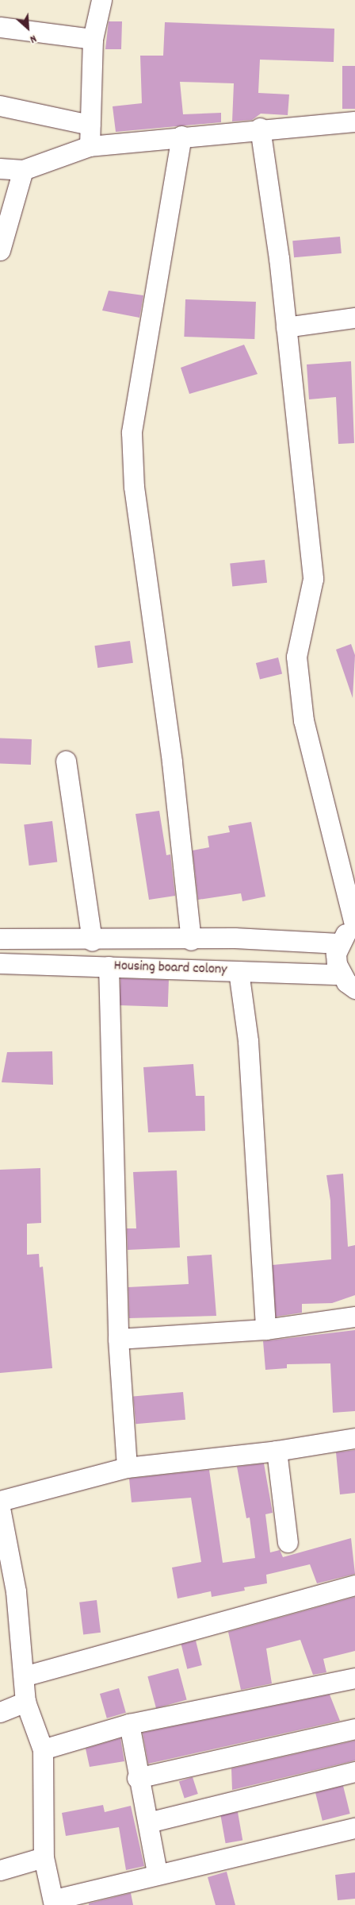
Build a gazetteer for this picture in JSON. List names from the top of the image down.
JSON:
{
  "streets": {
    "street": ["Housing board colony"]
  },
  "north": "bottom right"
}
